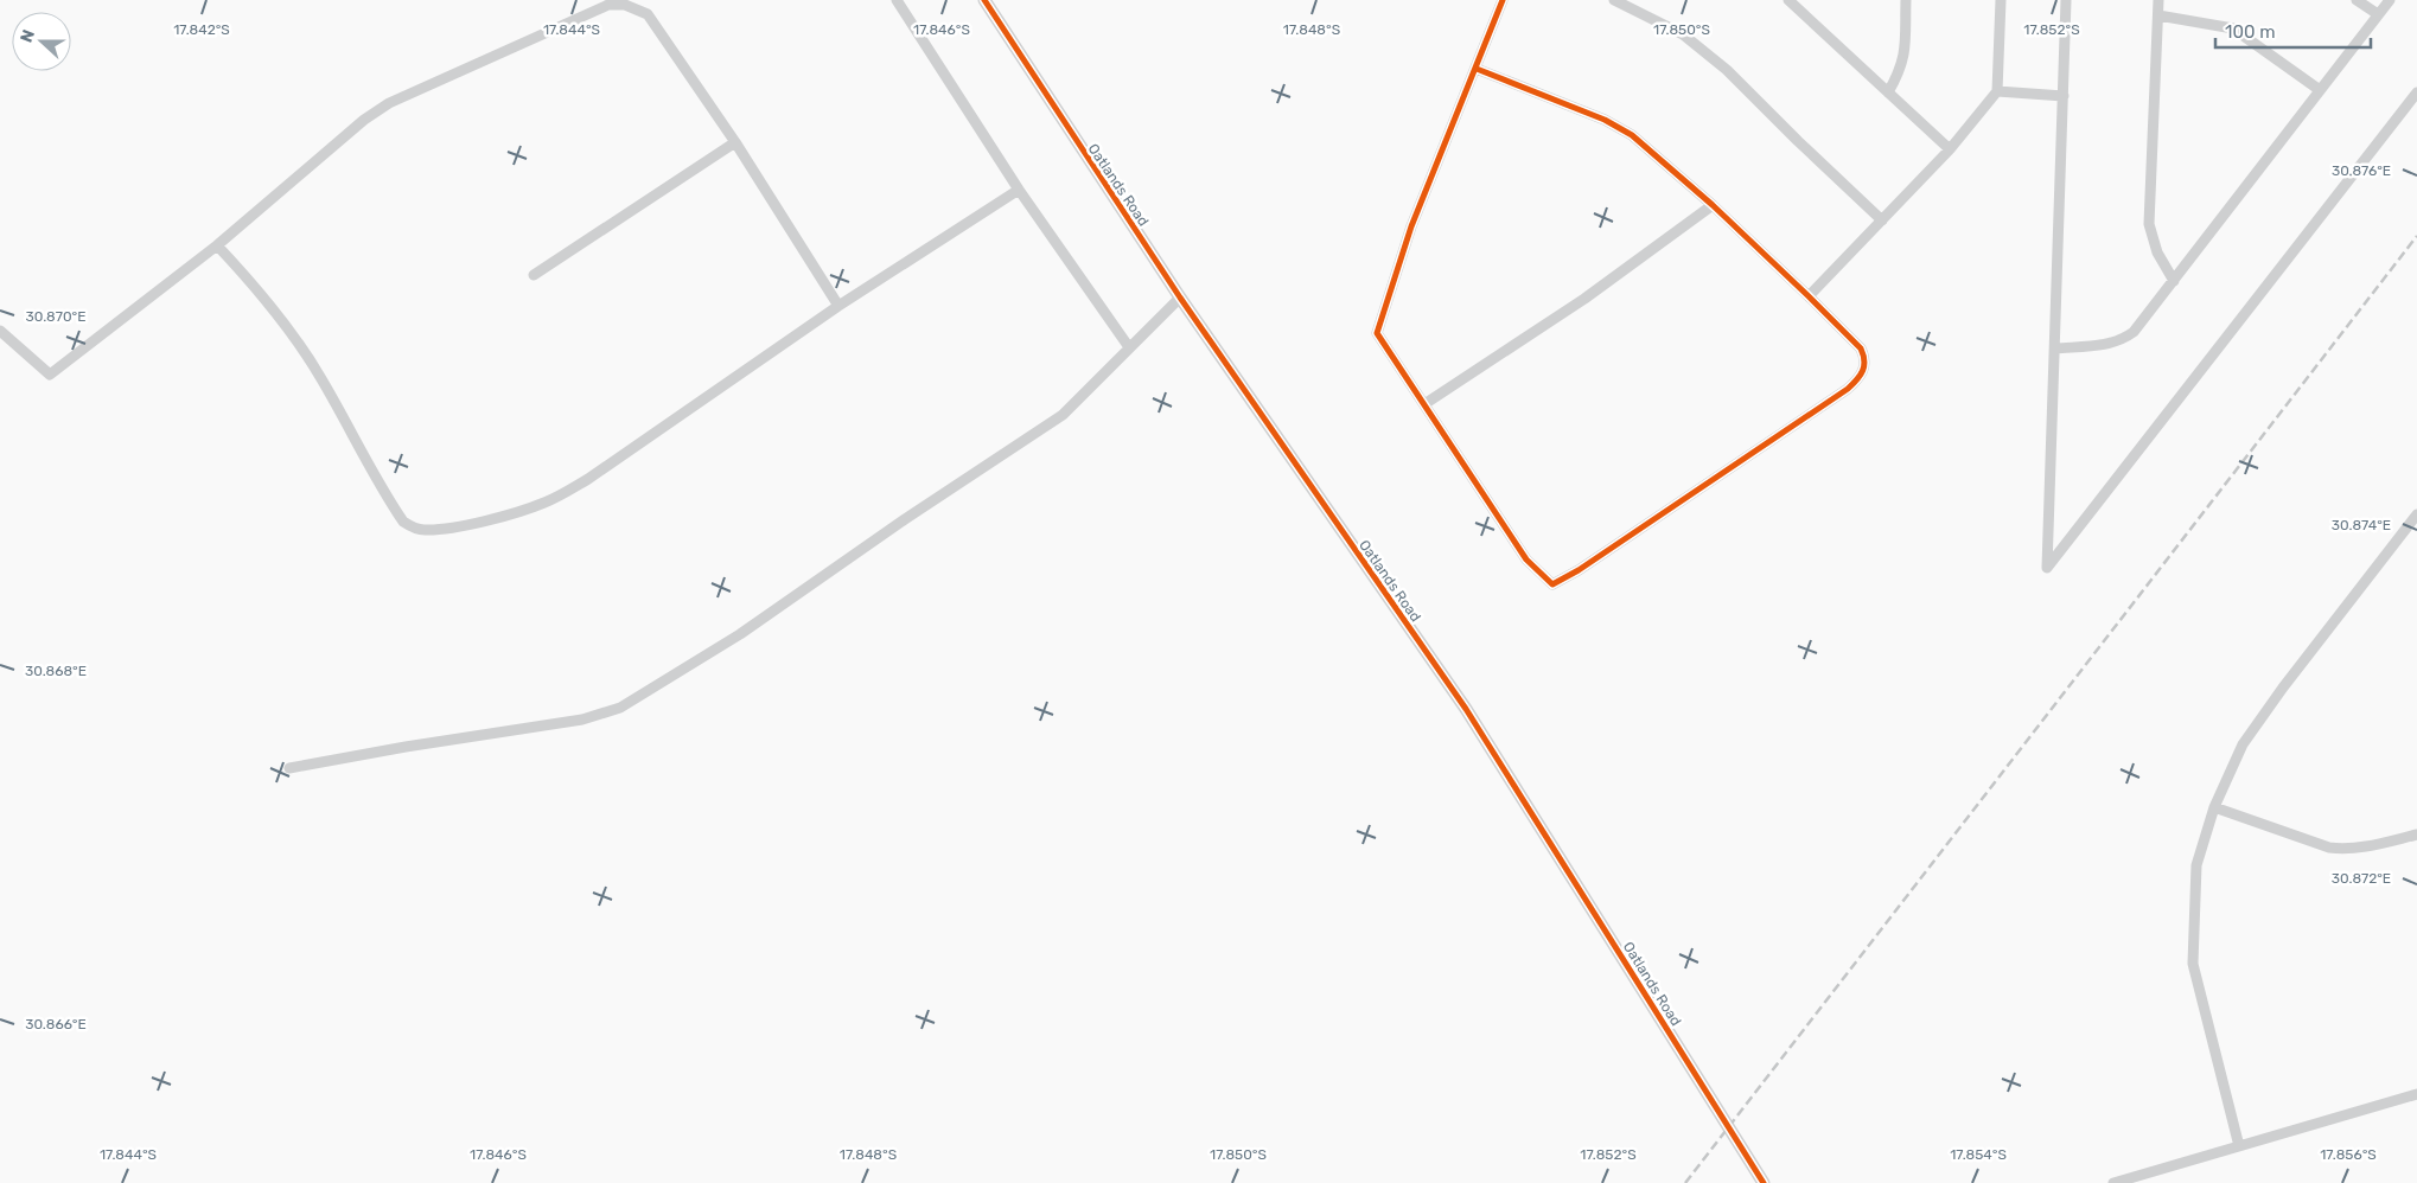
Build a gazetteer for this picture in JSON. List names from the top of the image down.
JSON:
{
  "streets": {
    "street": ["Oatlands Road"]
  },
  "scale_bar": "100 m",
  "north": "left",
  "coordinates": [
    "17.842°S",
    "17.844°S",
    "17.846°S",
    "17.848°S",
    "17.850°S",
    "17.852°S",
    "30.876°E",
    "30.870°E",
    "30.874°E",
    "30.868°E",
    "30.872°E",
    "30.866°E",
    "17.854°S",
    "17.856°S"
  ]
}
